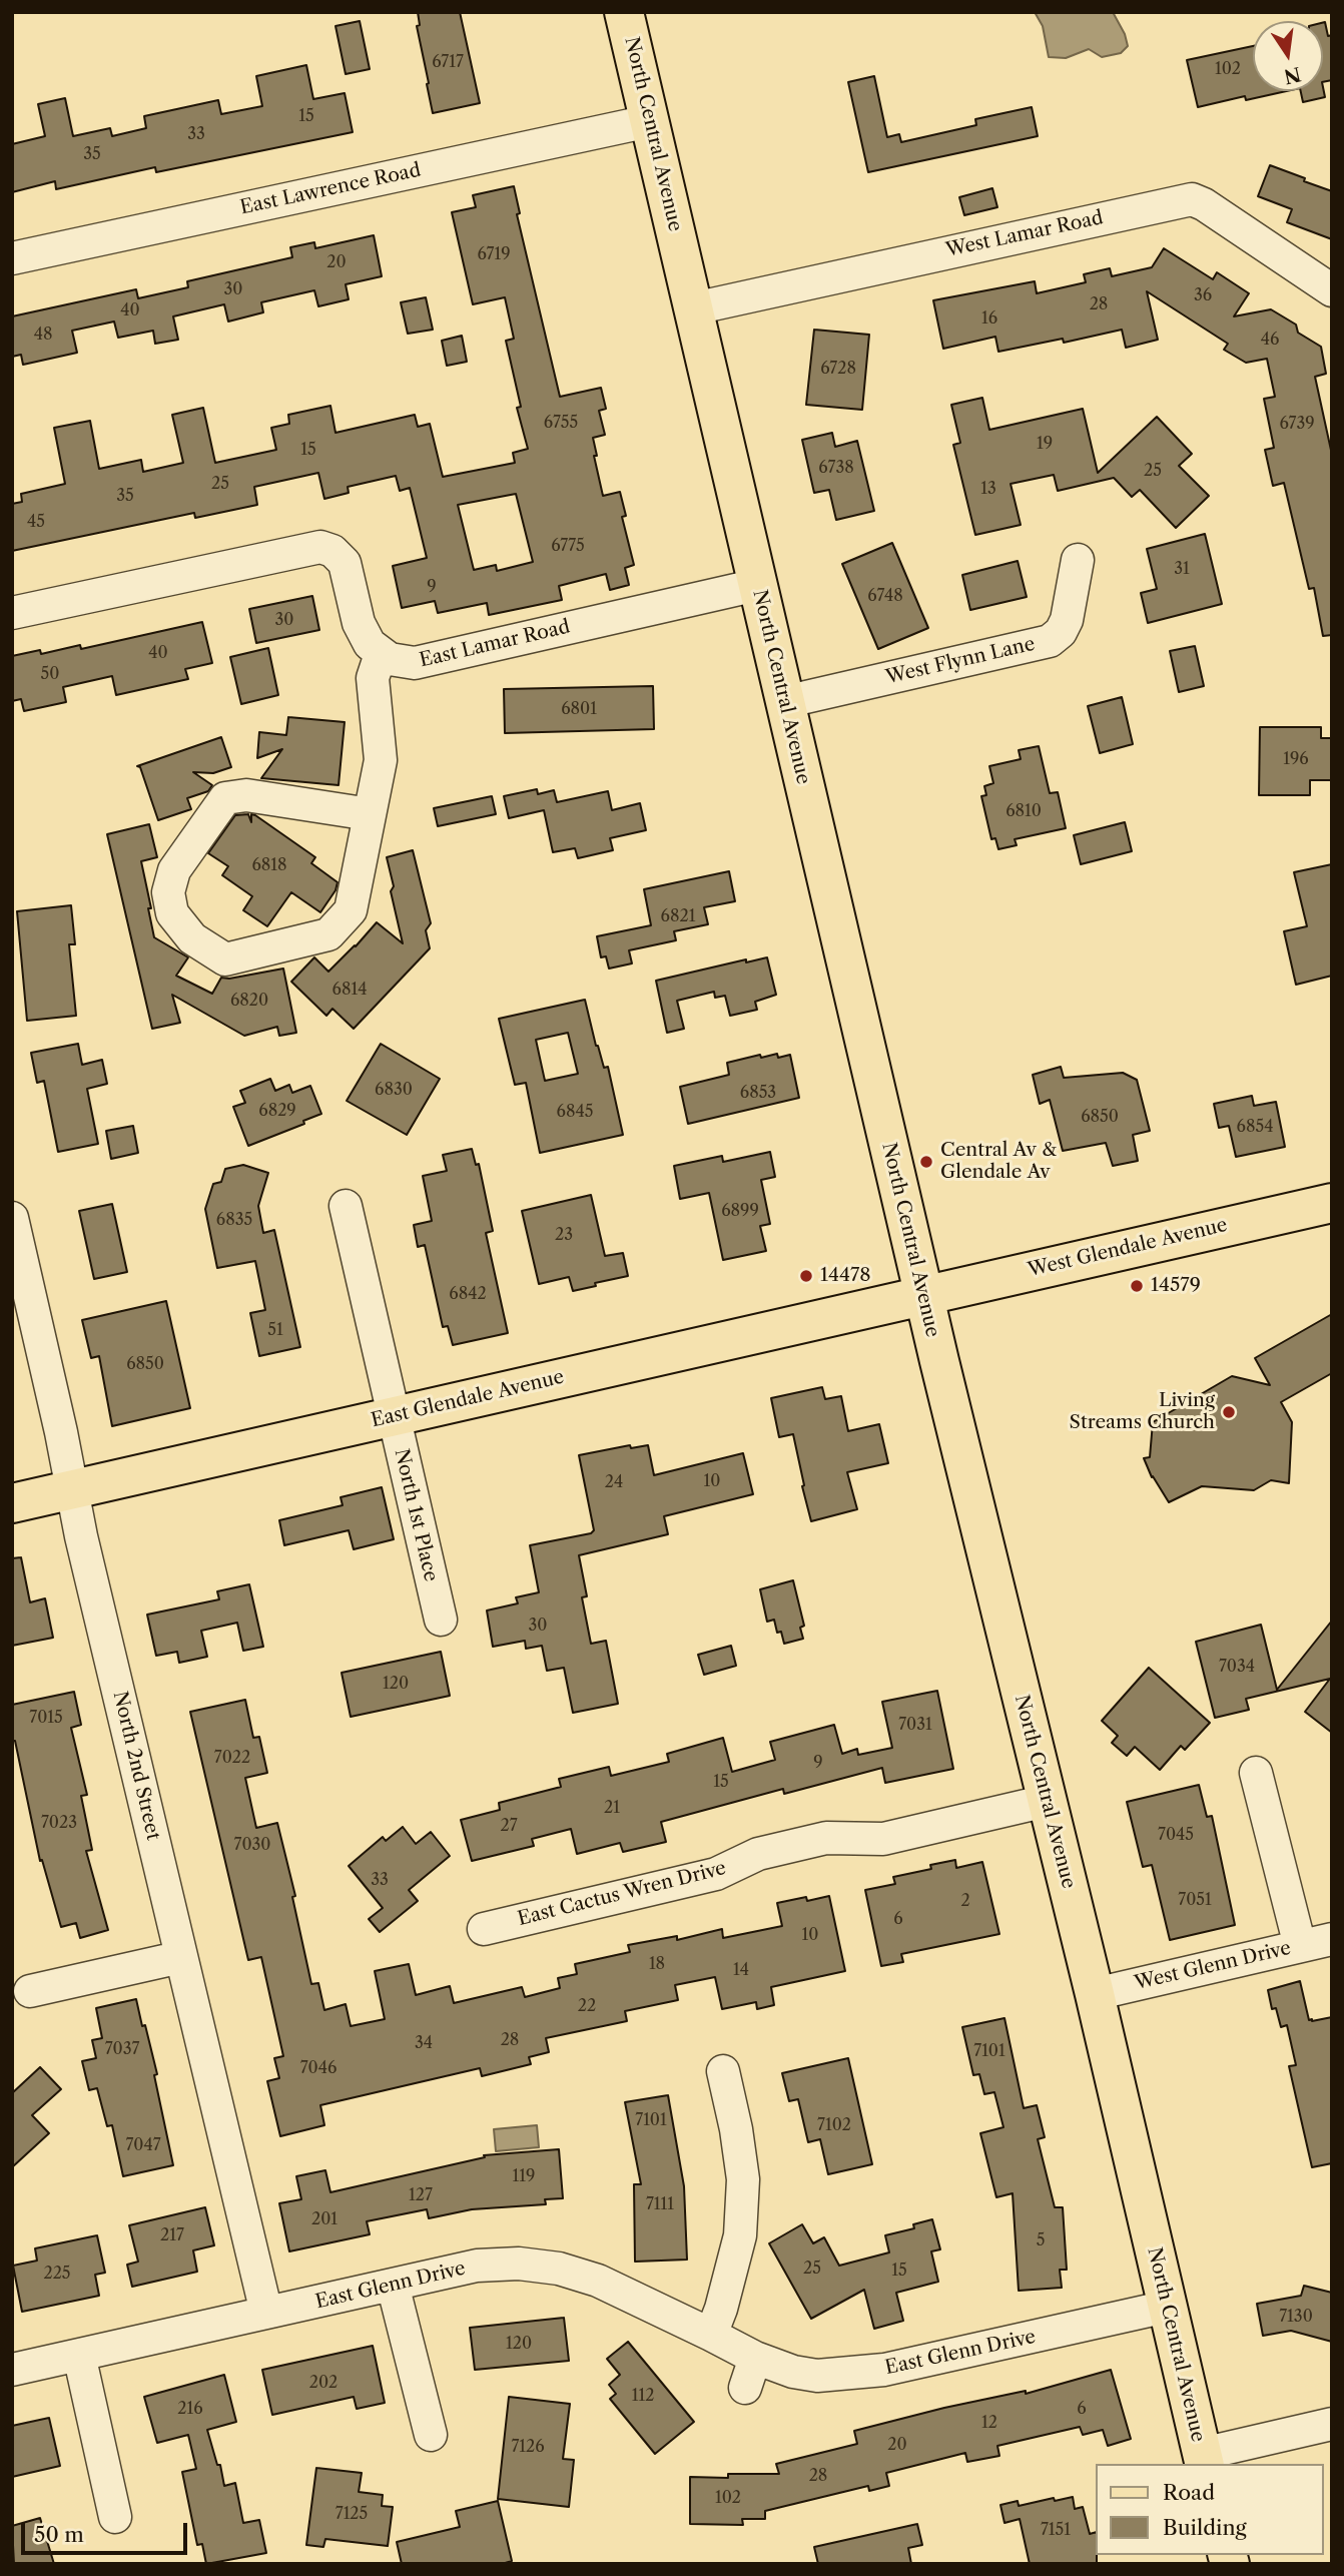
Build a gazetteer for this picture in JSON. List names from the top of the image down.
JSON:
{
  "streets": {
    "main road": ["North Central Avenue", "West Glendale Avenue", "East Glendale Avenue"],
    "street": [
      "East Lawrence Road",
      "West Lamar Road",
      "East Lamar Road",
      "West Flynn Lane",
      "North 1st Place",
      "North 2nd Street",
      "East Cactus Wren Drive",
      "West Glenn Drive",
      "East Glenn Drive"
    ]
  },
  "crossings": [
    ["North Central Avenue", "East Lawrence Road"],
    ["North Central Avenue", "West Lamar Road"],
    ["North Central Avenue", "East Lamar Road"],
    ["North Central Avenue", "West Flynn Lane"],
    ["North Central Avenue", "West Glendale Avenue"],
    ["North Central Avenue", "East Glendale Avenue"],
    ["North Central Avenue", "East Cactus Wren Drive"],
    ["North Central Avenue", "West Glenn Drive"],
    ["North Central Avenue", "East Glenn Drive"],
    ["West Glendale Avenue", "East Glendale Avenue"],
    ["East Glendale Avenue", "North 1st Place"],
    ["East Glendale Avenue", "North 2nd Street"],
    ["North 2nd Street", "East Glenn Drive"]
  ],
  "places": [
    "Central Av & Glendale Av",
    "14478",
    "14579",
    "Living Streams Church"
  ],
  "house_numbers": [
    "6717",
    "102",
    "15",
    "33",
    "35",
    "6719",
    "20",
    "30",
    "36",
    "28",
    "40",
    "16",
    "48",
    "46",
    "6728",
    "6755",
    "6739",
    "19",
    "15",
    "6738",
    "25",
    "25",
    "13",
    "35",
    "45",
    "6775",
    "31",
    "9",
    "6748",
    "30",
    "40",
    "50",
    "6801",
    "196",
    "6810",
    "6818",
    "6821",
    "6814",
    "6820",
    "6830",
    "6853",
    "6829",
    "6845",
    "6850",
    "6854",
    "6899",
    "6835",
    "23",
    "6842",
    "51",
    "6850",
    "10",
    "24",
    "30",
    "7034",
    "120",
    "7015",
    "7031",
    "7022",
    "9",
    "15",
    "21",
    "7023",
    "27",
    "7045",
    "7030",
    "33",
    "7051",
    "2",
    "6",
    "10",
    "18",
    "14",
    "22",
    "28",
    "34",
    "7037",
    "7101",
    "7046",
    "7101",
    "7102",
    "7047",
    "119",
    "127",
    "7111",
    "201",
    "217",
    "5",
    "25",
    "15",
    "225",
    "7130",
    "120",
    "202",
    "112",
    "216",
    "6",
    "12",
    "20",
    "7126",
    "28",
    "102",
    "7125",
    "7151"
  ],
  "legend": ["Road", "Building"],
  "scale_bar": "50 m",
  "north": "bottom"
}
